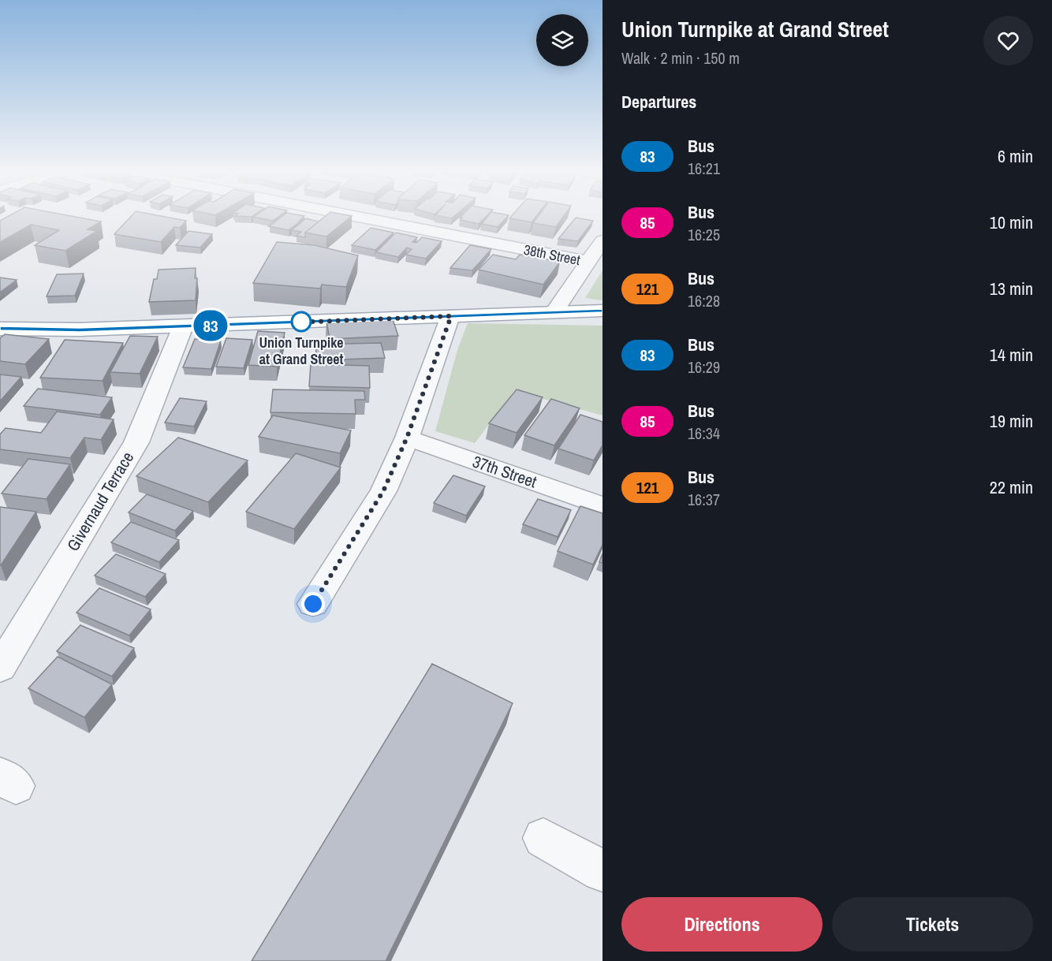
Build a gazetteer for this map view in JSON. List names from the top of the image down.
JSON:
{
  "streets": {
    "street": ["38th Street", "37th Street", "Givernaud Terrace"]
  },
  "places": ["Union Turnpike at Grand Street"],
  "lines": ["bus line 83"],
  "page": {
    "on_map": "83",
    "heading": [
      ["Union Turnpike at Grand Street", "Walk · 2 min · 150 m"],
      "Departures"
    ],
    "list": [
      {
        "mark": "83",
        "name": "Bus",
        "note": "16:21",
        "value": "6 min"
      },
      {
        "mark": "85",
        "name": "Bus",
        "note": "16:25",
        "value": "10 min"
      },
      {
        "mark": "121",
        "name": "Bus",
        "note": "16:28",
        "value": "13 min"
      },
      {
        "mark": "83",
        "name": "Bus",
        "note": "16:29",
        "value": "14 min"
      },
      {
        "mark": "85",
        "name": "Bus",
        "note": "16:34",
        "value": "19 min"
      },
      {
        "mark": "121",
        "name": "Bus",
        "note": "16:37",
        "value": "22 min"
      }
    ],
    "buttons": ["Directions", "Tickets"]
  }
}
